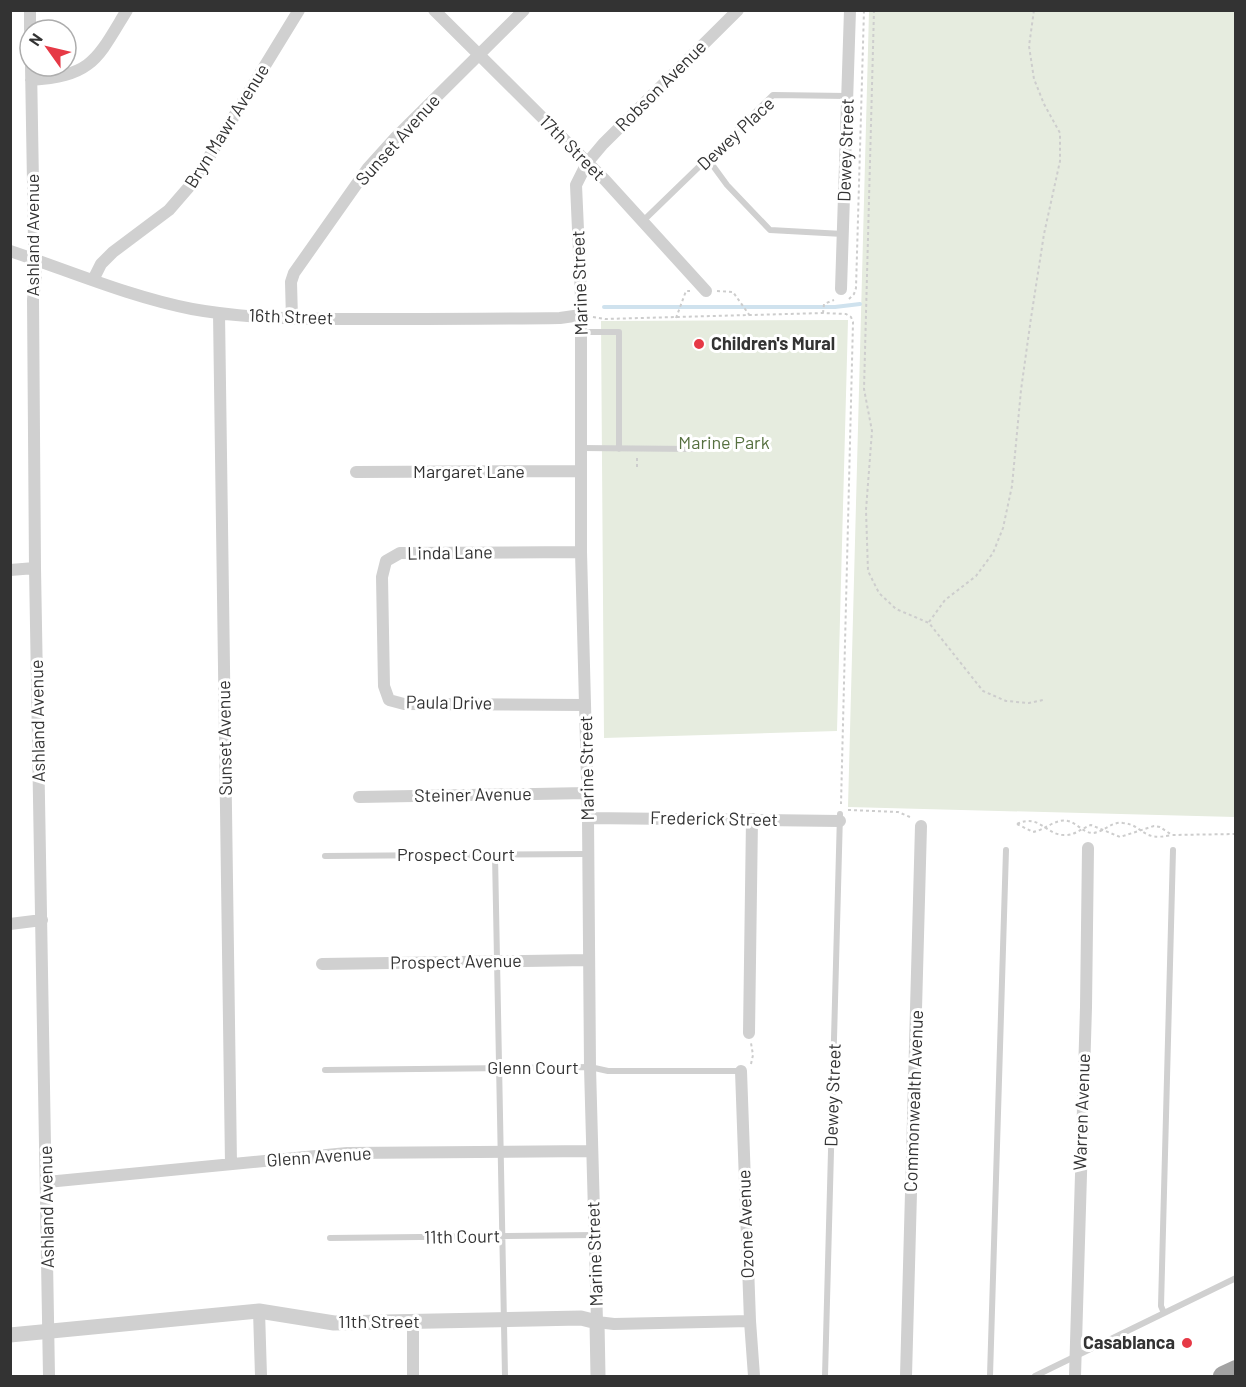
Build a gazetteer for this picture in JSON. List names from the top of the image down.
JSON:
{
  "streets": {
    "street": [
      "Robson Avenue",
      "Bryn Mawr Avenue",
      "Sunset Avenue",
      "17th Street",
      "Dewey Street",
      "Ashland Avenue",
      "Marine Street",
      "16th Street",
      "Margaret Lane",
      "Linda Lane",
      "Paula Drive",
      "Steiner Avenue",
      "Frederick Street",
      "Prospect Avenue",
      "Commonwealth Avenue",
      "Warren Avenue",
      "Glenn Avenue",
      "Ozone Avenue",
      "11th Street"
    ],
    "lane": [
      "Dewey Place",
      "Prospect Court",
      "Glenn Court",
      "11th Court"
    ]
  },
  "crossings": [
    ["Robson Avenue", "17th Street"],
    ["Robson Avenue", "Marine Street"],
    ["Bryn Mawr Avenue", "16th Street"],
    ["Dewey Place", "17th Street"],
    ["Dewey Place", "Dewey Street"],
    ["Sunset Avenue", "17th Street"],
    ["Sunset Avenue", "16th Street"],
    ["Sunset Avenue", "Glenn Avenue"],
    ["17th Street", "Marine Street"],
    ["Dewey Street", "Frederick Street"],
    ["Ashland Avenue", "16th Street"],
    ["Ashland Avenue", "Glenn Avenue"],
    ["Ashland Avenue", "11th Street"],
    ["Marine Street", "16th Street"],
    ["Marine Street", "Margaret Lane"],
    ["Marine Street", "Linda Lane"],
    ["Marine Street", "Paula Drive"],
    ["Marine Street", "Steiner Avenue"],
    ["Marine Street", "Frederick Street"],
    ["Marine Street", "Prospect Court"],
    ["Marine Street", "Prospect Avenue"],
    ["Marine Street", "Glenn Court"],
    ["Marine Street", "Glenn Avenue"],
    ["Marine Street", "11th Court"],
    ["Marine Street", "11th Street"],
    ["Linda Lane", "Paula Drive"],
    ["Glenn Court", "Ozone Avenue"],
    ["Ozone Avenue", "11th Street"]
  ],
  "parks": ["Marine Park"],
  "places": ["Children's Mural", "Casablanca"],
  "north": "top left"
}
